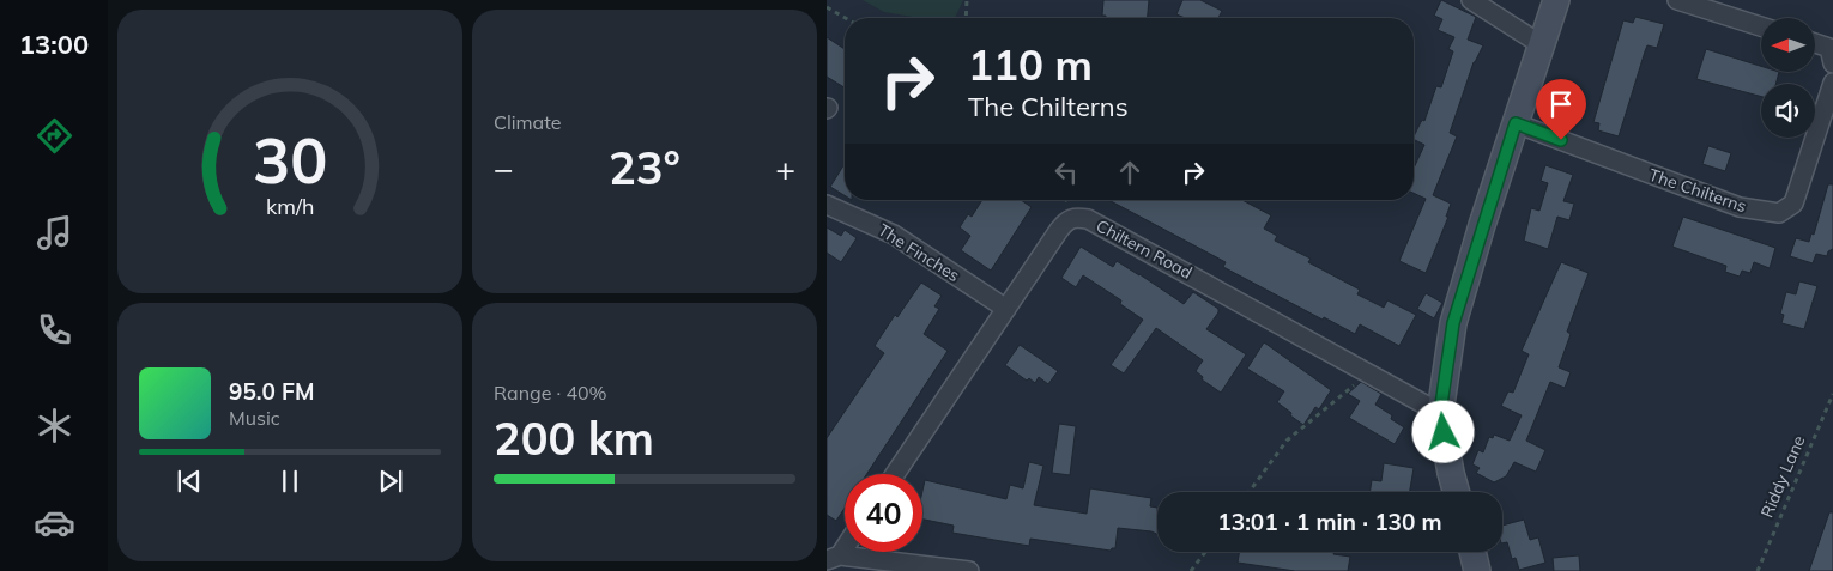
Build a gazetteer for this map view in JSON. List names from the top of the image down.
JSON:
{
  "streets": {
    "street": ["The Chilterns", "Chiltern Road", "The Finches"],
    "path": ["Riddy Lane"]
  },
  "crossings": [
    ["Chiltern Road", "The Finches"]
  ],
  "north": "left",
  "page": {
    "tabs": "13:00",
    "tile": [
      "Climate",
      ["Range · 40%", "200 km"]
    ],
    "turn": ["110 m", "The Chilterns"],
    "heat": ["−", "23°", "+"],
    "song": ["95.0 FM", "Music"],
    "limit": "40",
    "trip": "13:01 · 1 min · 130 m",
    "gauge": ["30", "km/h"]
  }
}
